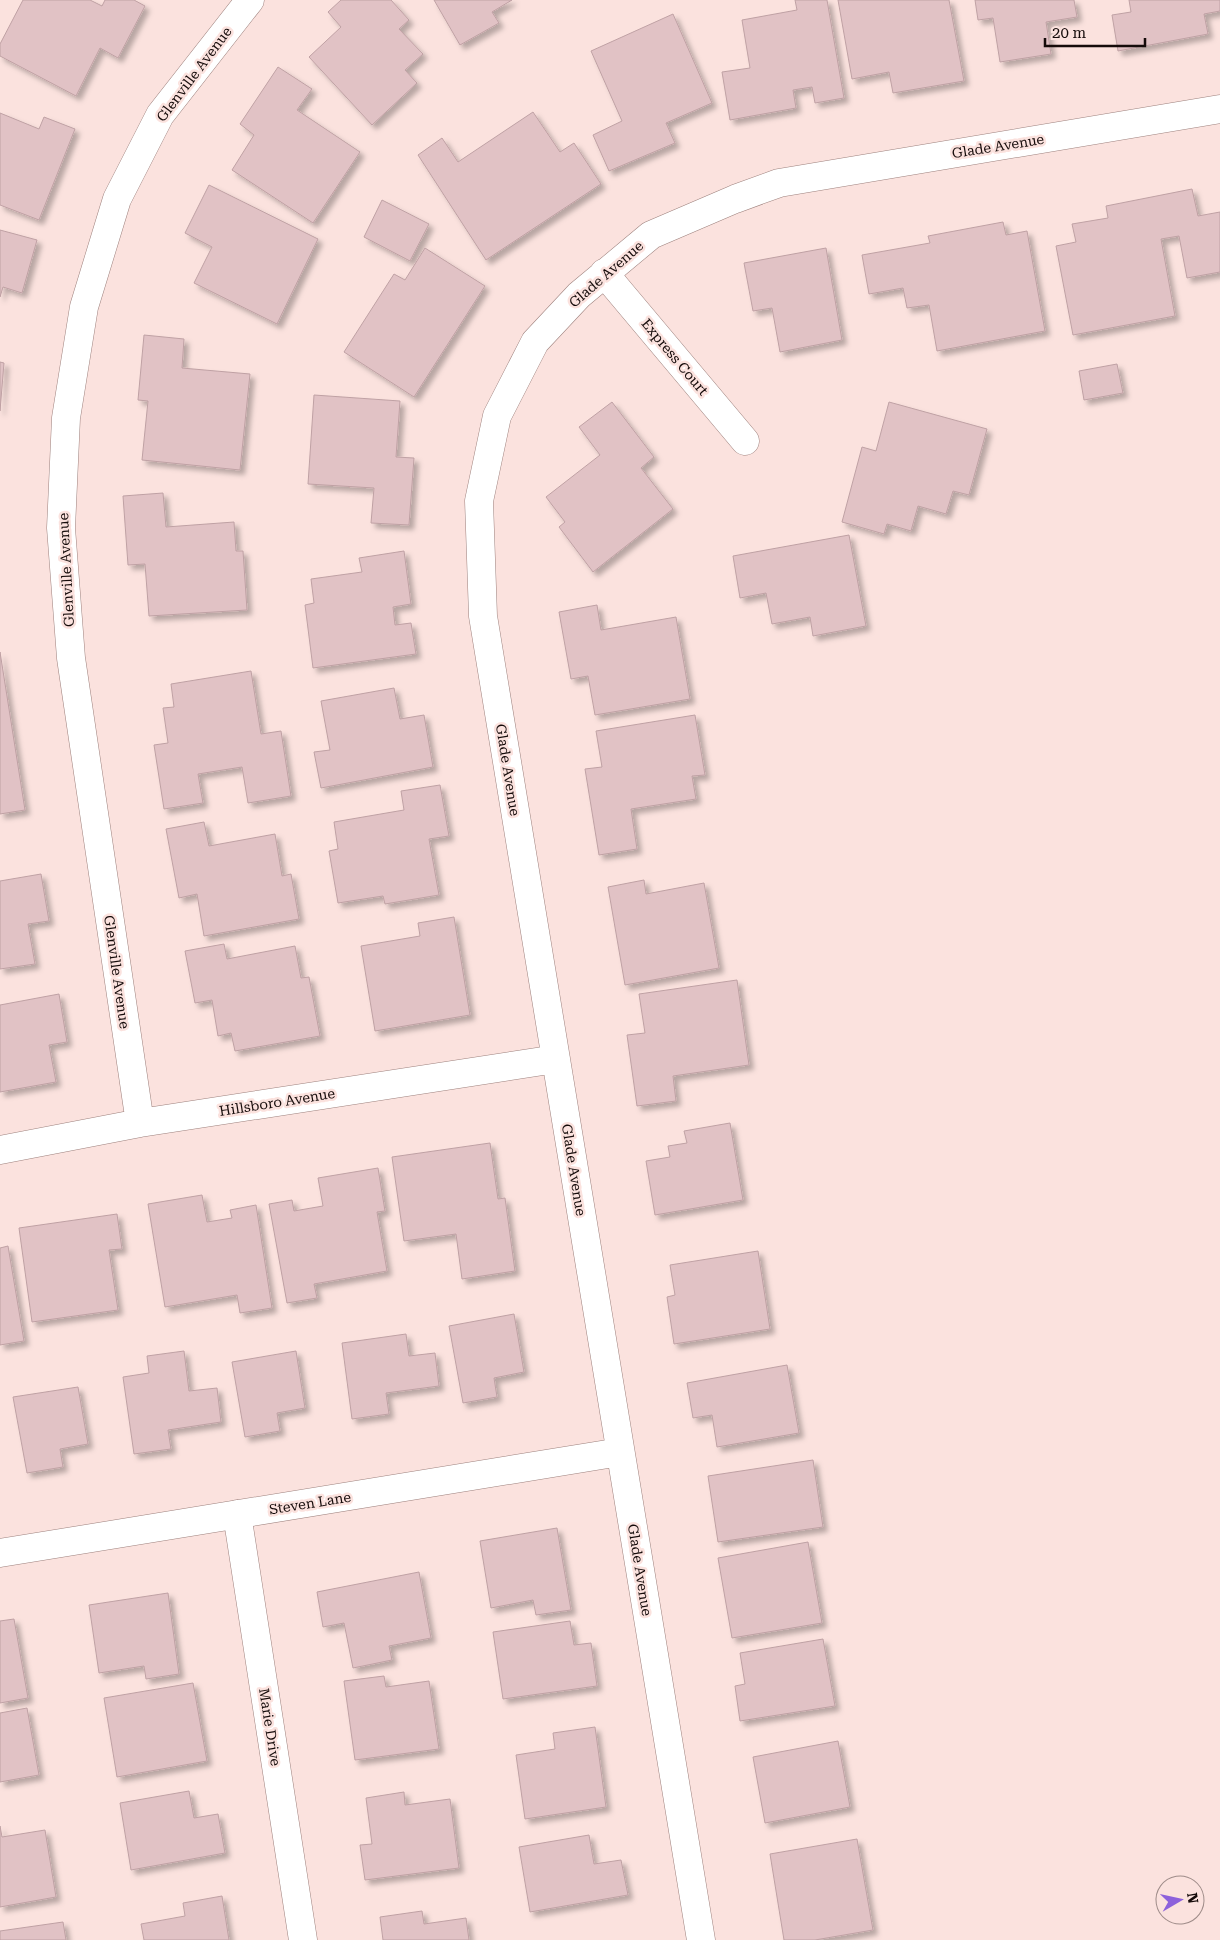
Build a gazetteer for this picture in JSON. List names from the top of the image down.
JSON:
{
  "streets": {
    "street": [
      "Glenville Avenue",
      "Glade Avenue",
      "Express Court",
      "Hillsboro Avenue",
      "Steven Lane",
      "Marie Drive"
    ]
  },
  "crossings": [
    ["Glenville Avenue", "Hillsboro Avenue"],
    ["Glade Avenue", "Express Court"],
    ["Glade Avenue", "Hillsboro Avenue"],
    ["Glade Avenue", "Steven Lane"],
    ["Steven Lane", "Marie Drive"]
  ],
  "scale_bar": "20 m",
  "north": "right"
}
